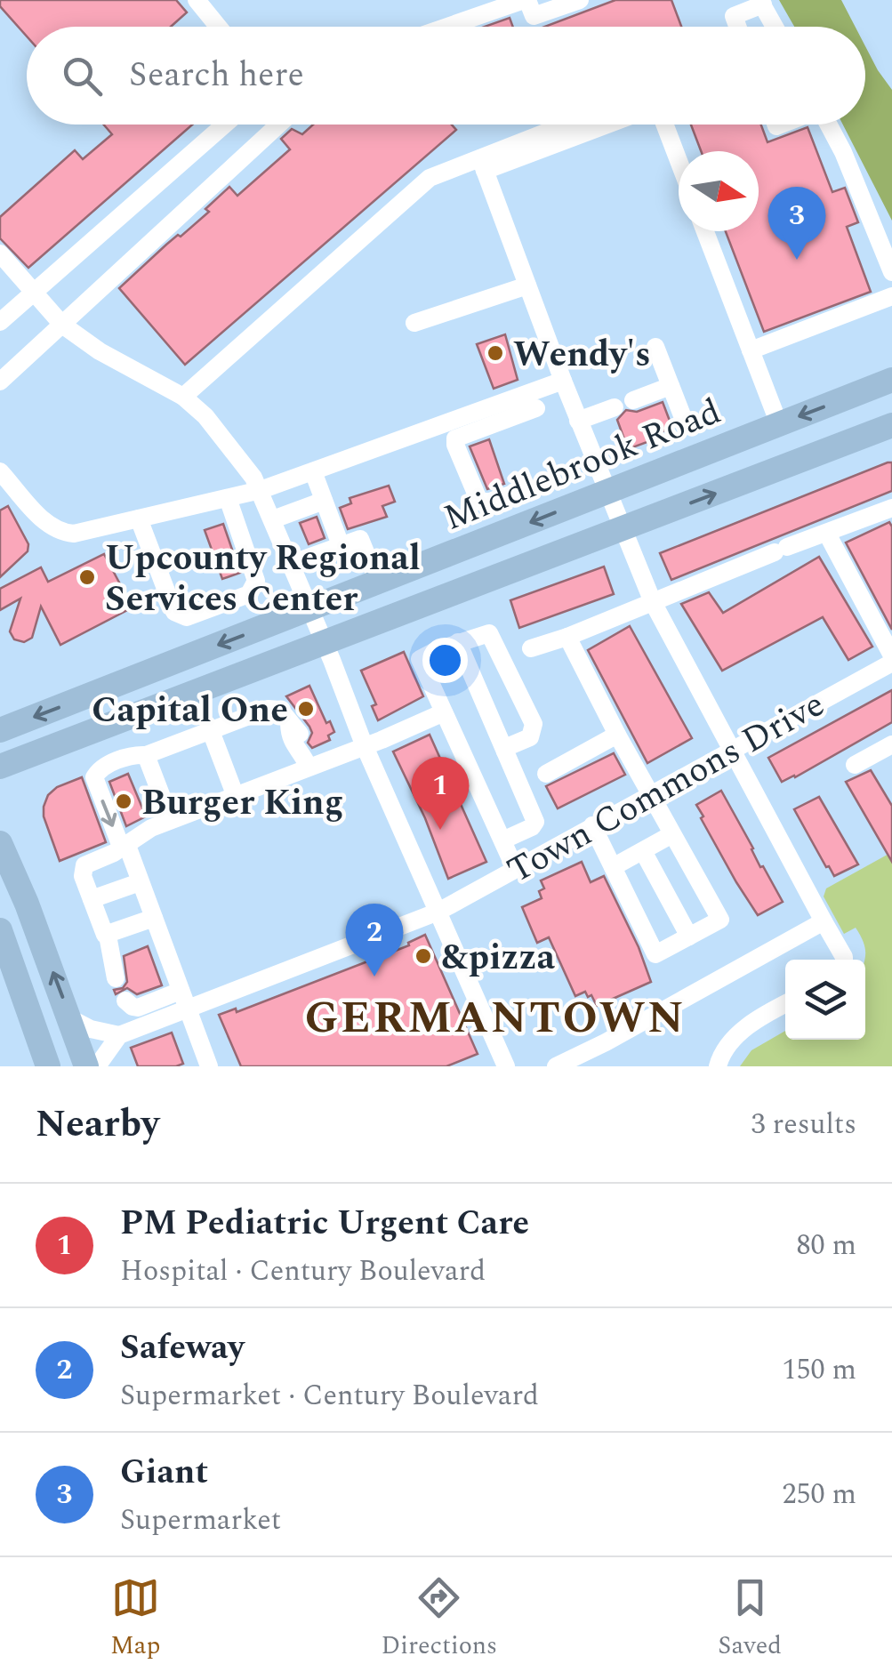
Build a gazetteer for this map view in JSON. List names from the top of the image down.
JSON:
{
  "streets": {
    "main road": ["Middlebrook Road"],
    "street": ["Town Commons Drive"]
  },
  "districts": ["GERMANTOWN"],
  "places": [
    "Wendy's",
    "Upcounty Regional Services Center",
    "Capital One",
    "Burger King",
    "&pizza"
  ],
  "north": "right",
  "page": {
    "search": "Search here",
    "pins": ["3", "1", "2"],
    "heading": ["Nearby", "3 results"],
    "list": [
      {
        "mark": "1",
        "name": "PM Pediatric Urgent Care",
        "note": "Hospital · Century Boulevard",
        "value": "80 m"
      },
      {
        "mark": "2",
        "name": "Safeway",
        "note": "Supermarket · Century Boulevard",
        "value": "150 m"
      },
      {
        "mark": "3",
        "name": "Giant",
        "note": "Supermarket",
        "value": "250 m"
      }
    ],
    "nav": ["Map", "Directions", "Saved"]
  }
}
